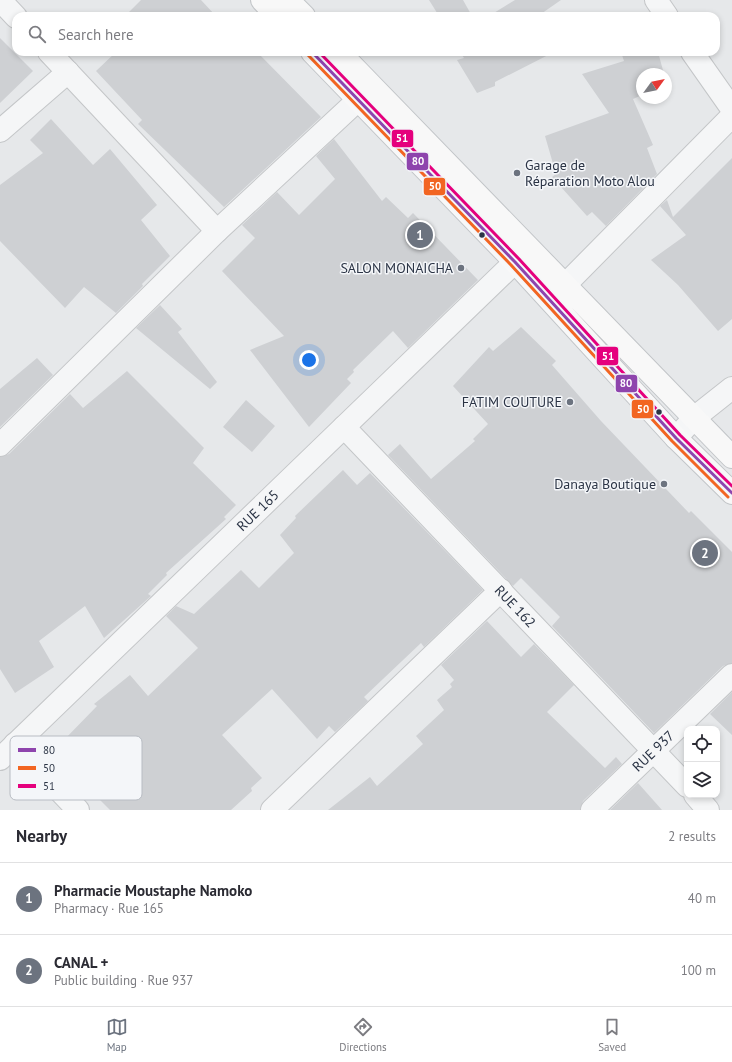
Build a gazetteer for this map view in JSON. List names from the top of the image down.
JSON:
{
  "streets": {
    "street": ["RUE 165", "RUE 162", "RUE 937"]
  },
  "crossings": [
    ["RUE 165", "RUE 162"],
    ["RUE 162", "RUE 937"]
  ],
  "places": [
    "Garage de Réparation Moto Alou",
    "SALON MONAICHA",
    "FATIM COUTURE",
    "Danaya Boutique"
  ],
  "lines": ["transit line 80", "transit line 50", "transit line 51"],
  "legend": ["80", "50", "51"],
  "north": "top right",
  "page": {
    "search": "Search here",
    "pins": ["1", "2"],
    "heading": ["Nearby", "2 results"],
    "list": [
      {
        "mark": "1",
        "name": "Pharmacie Moustaphe Namoko",
        "note": "Pharmacy · Rue 165",
        "value": "40 m"
      },
      {
        "mark": "2",
        "name": "CANAL +",
        "note": "Public building · Rue 937",
        "value": "100 m"
      }
    ],
    "nav": ["Map", "Directions", "Saved"]
  }
}
